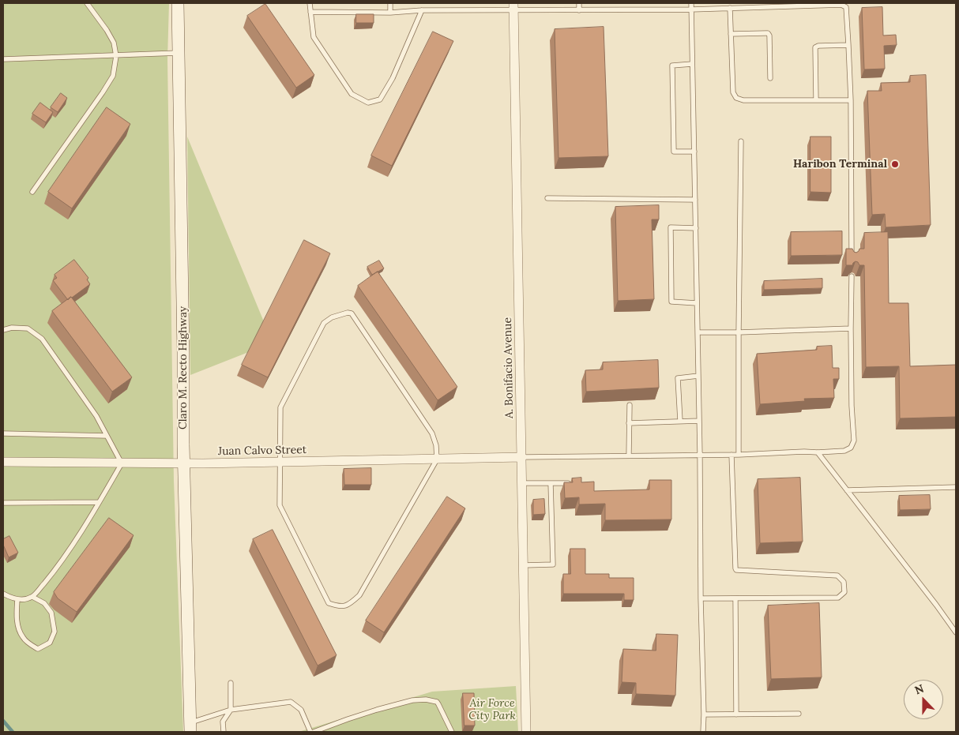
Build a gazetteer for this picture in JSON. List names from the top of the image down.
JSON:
{
  "streets": {
    "main road": ["Claro M. Recto Highway"],
    "street": ["A. Bonifacio Avenue", "Juan Calvo Street"]
  },
  "crossings": [
    ["Claro M. Recto Highway", "Juan Calvo Street"],
    ["A. Bonifacio Avenue", "Juan Calvo Street"]
  ],
  "parks": ["Air Force City Park"],
  "places": ["Haribon Terminal"],
  "north": "top"
}
